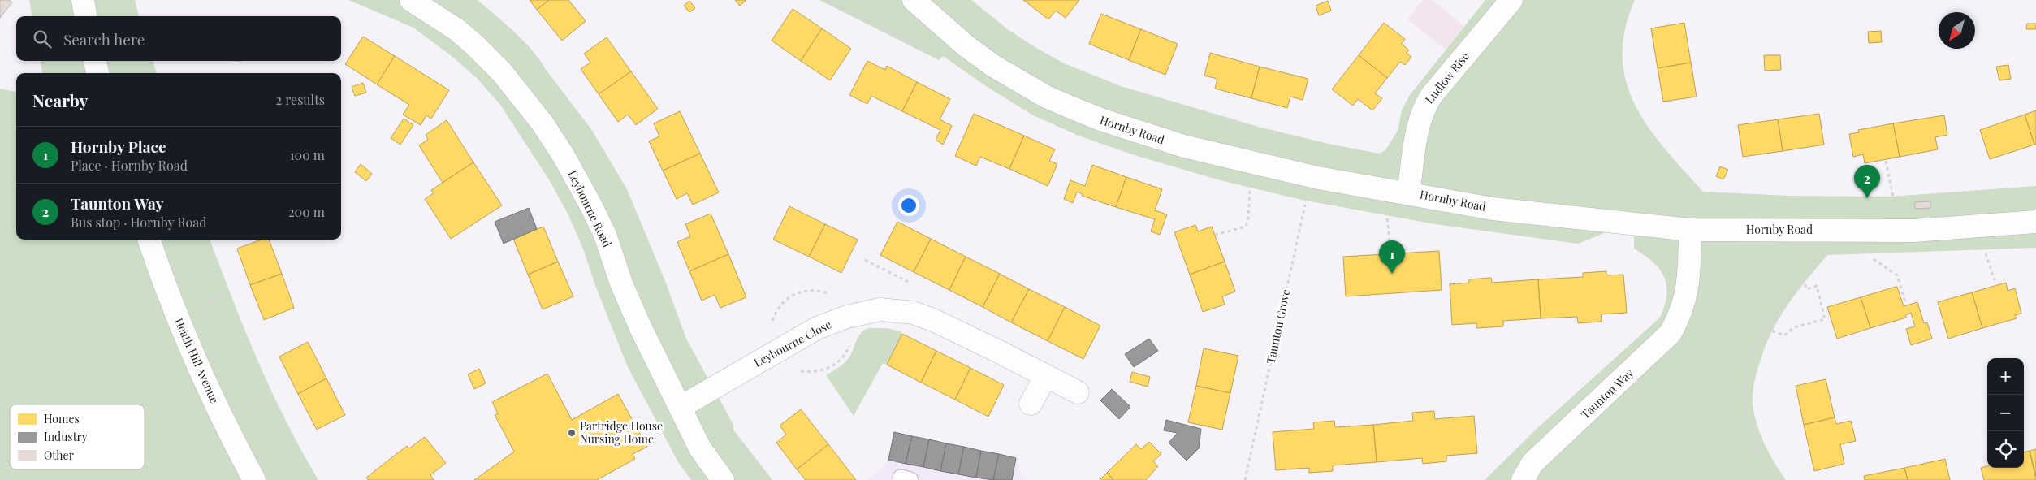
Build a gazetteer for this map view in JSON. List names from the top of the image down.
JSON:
{
  "streets": {
    "street": [
      "Ludlow Rise",
      "Hornby Road",
      "Leybourne Road",
      "Leybourne Close",
      "Heath Hill Avenue",
      "Taunton Way"
    ],
    "path": ["Taunton Grove"]
  },
  "crossings": [
    ["Ludlow Rise", "Hornby Road"],
    ["Hornby Road", "Taunton Grove"],
    ["Hornby Road", "Taunton Way"],
    ["Leybourne Road", "Leybourne Close"]
  ],
  "places": ["Partridge House Nursing Home"],
  "legend": ["Homes", "Industry", "Other"],
  "north": "bottom left",
  "page": {
    "search": "Search here",
    "heading": ["Nearby", "2 results"],
    "list": [
      {
        "mark": "1",
        "name": "Hornby Place",
        "note": "Place · Hornby Road",
        "value": "100 m"
      },
      {
        "mark": "2",
        "name": "Taunton Way",
        "note": "Bus stop · Hornby Road",
        "value": "200 m"
      }
    ],
    "pins": ["2", "1"],
    "map_buttons": ["+", "−"]
  }
}
